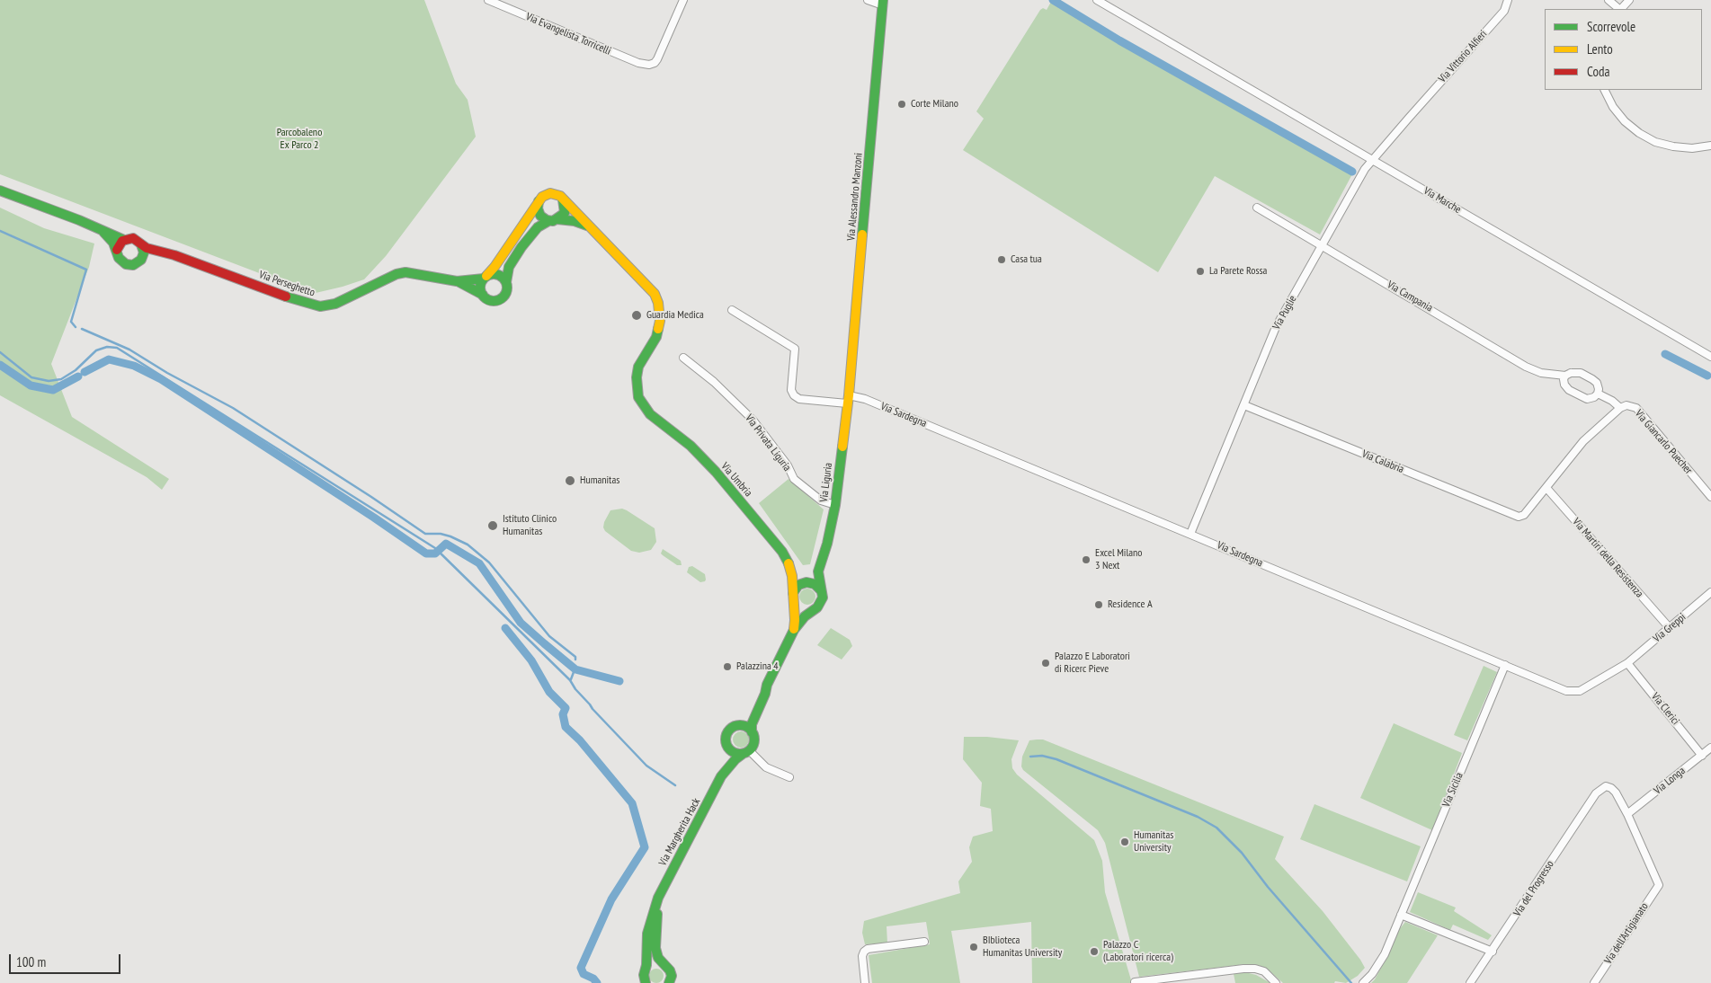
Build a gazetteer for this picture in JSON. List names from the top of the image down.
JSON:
{
  "streets": {
    "street": [
      "Via Evangelista Torricelli",
      "Via Vittorio Alfieri",
      "Via Alessandro Manzoni",
      "Via Marche",
      "Via Perseghetto",
      "Via Campania",
      "Via Puglie",
      "Via Sardegna",
      "Via Giancarlo Puecher",
      "Via Privata Liguria",
      "Via Calabria",
      "Via Umbria",
      "Via Liguria",
      "Via Martiri della Resistenza",
      "Via Greppi",
      "Via Clerici",
      "Via Longa",
      "Via Sicilia",
      "Via Margherita Hack",
      "Via del Progresso",
      "Via dell'Artigianato"
    ]
  },
  "crossings": [
    ["Via Vittorio Alfieri", "Via Puglie"],
    ["Via Alessandro Manzoni", "Via Sardegna"],
    ["Via Alessandro Manzoni", "Via Liguria"],
    ["Via Marche", "Via Puglie"],
    ["Via Campania", "Via Puglie"],
    ["Via Campania", "Via Giancarlo Puecher"],
    ["Via Puglie", "Via Sardegna"],
    ["Via Puglie", "Via Calabria"],
    ["Via Sardegna", "Via Liguria"],
    ["Via Sardegna", "Via Greppi"],
    ["Via Sardegna", "Via Clerici"],
    ["Via Sardegna", "Via Sicilia"],
    ["Via Giancarlo Puecher", "Via Calabria"],
    ["Via Giancarlo Puecher", "Via Martiri della Resistenza"],
    ["Via Privata Liguria", "Via Liguria"],
    ["Via Umbria", "Via Liguria"],
    ["Via Martiri della Resistenza", "Via Greppi"],
    ["Via Greppi", "Via Clerici"],
    ["Via Clerici", "Via Longa"],
    ["Via Longa", "Via del Progresso"],
    ["Via Longa", "Via dell'Artigianato"],
    ["Via del Progresso", "Via dell'Artigianato"]
  ],
  "parks": ["Parcobaleno Ex Parco 2"],
  "places": [
    "Corte Milano",
    "Casa tua",
    "La Parete Rossa",
    "Guardia Medica",
    "Humanitas",
    "Istituto Clinico Humanitas",
    "Excel Milano 3 Next",
    "Residence A",
    "Palazzo E Laboratori di Ricerc Pieve",
    "Palazzina 4",
    "Humanitas University",
    "BIblioteca Humanitas University",
    "Palazzo C (Laboratori ricerca)"
  ],
  "legend": ["Scorrevole", "Lento", "Coda"],
  "scale_bar": "100 m"
}
